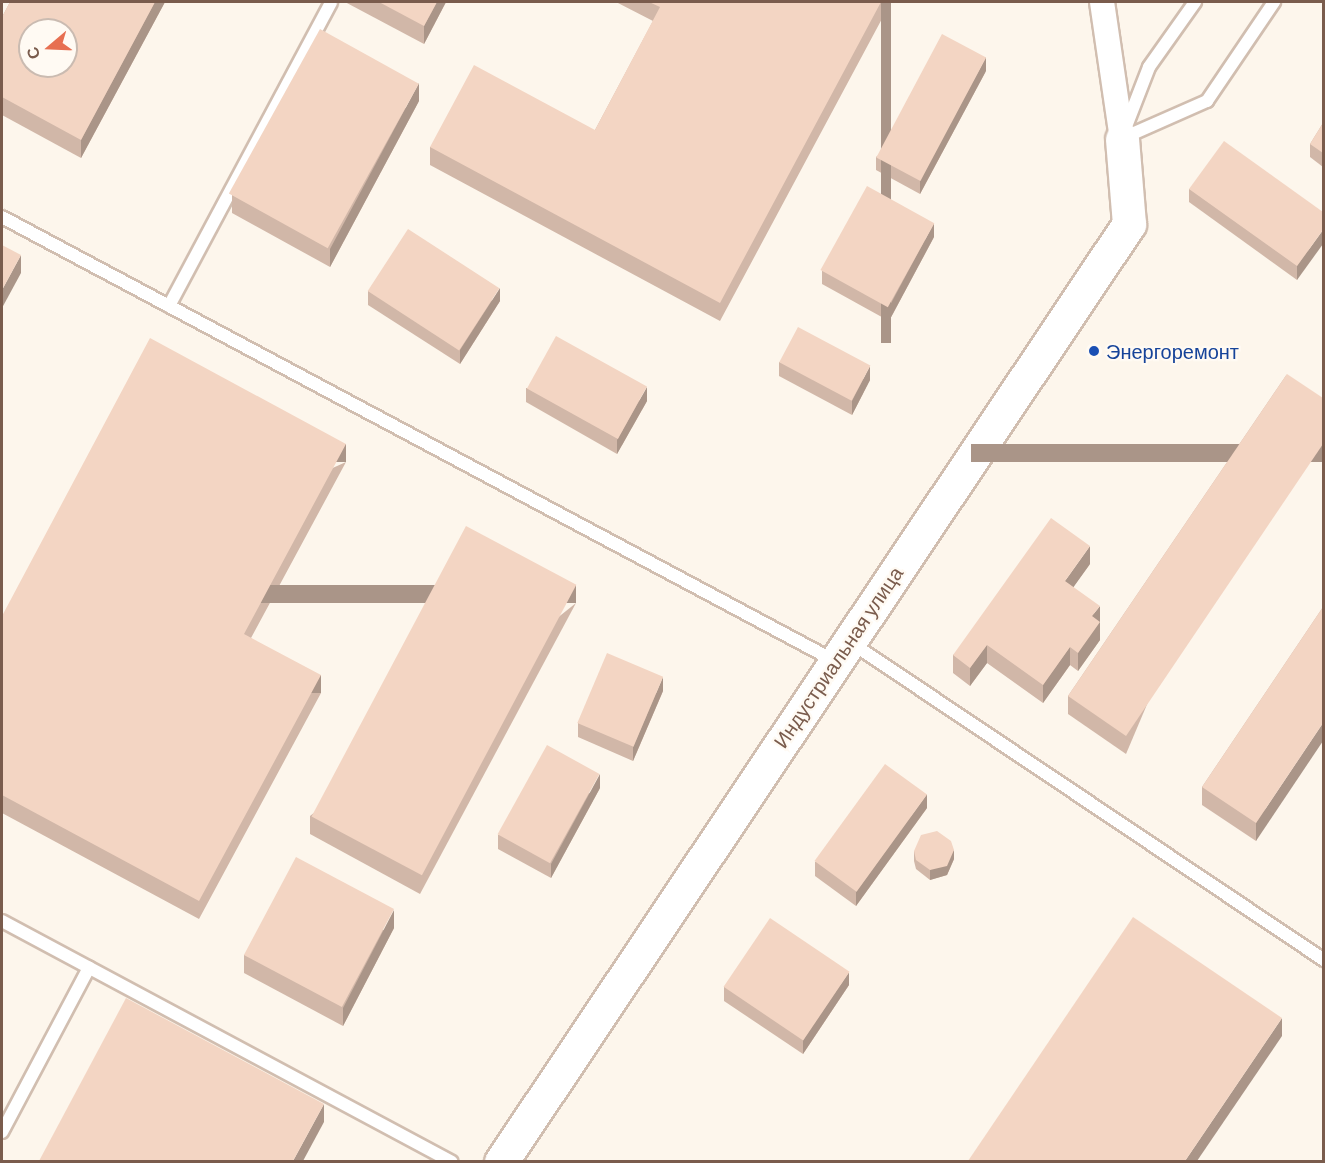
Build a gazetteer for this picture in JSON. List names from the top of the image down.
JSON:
{
  "streets": {
    "street": ["Индустриальная улица"]
  },
  "places": ["Энергоремонт"],
  "north": "left"
}
